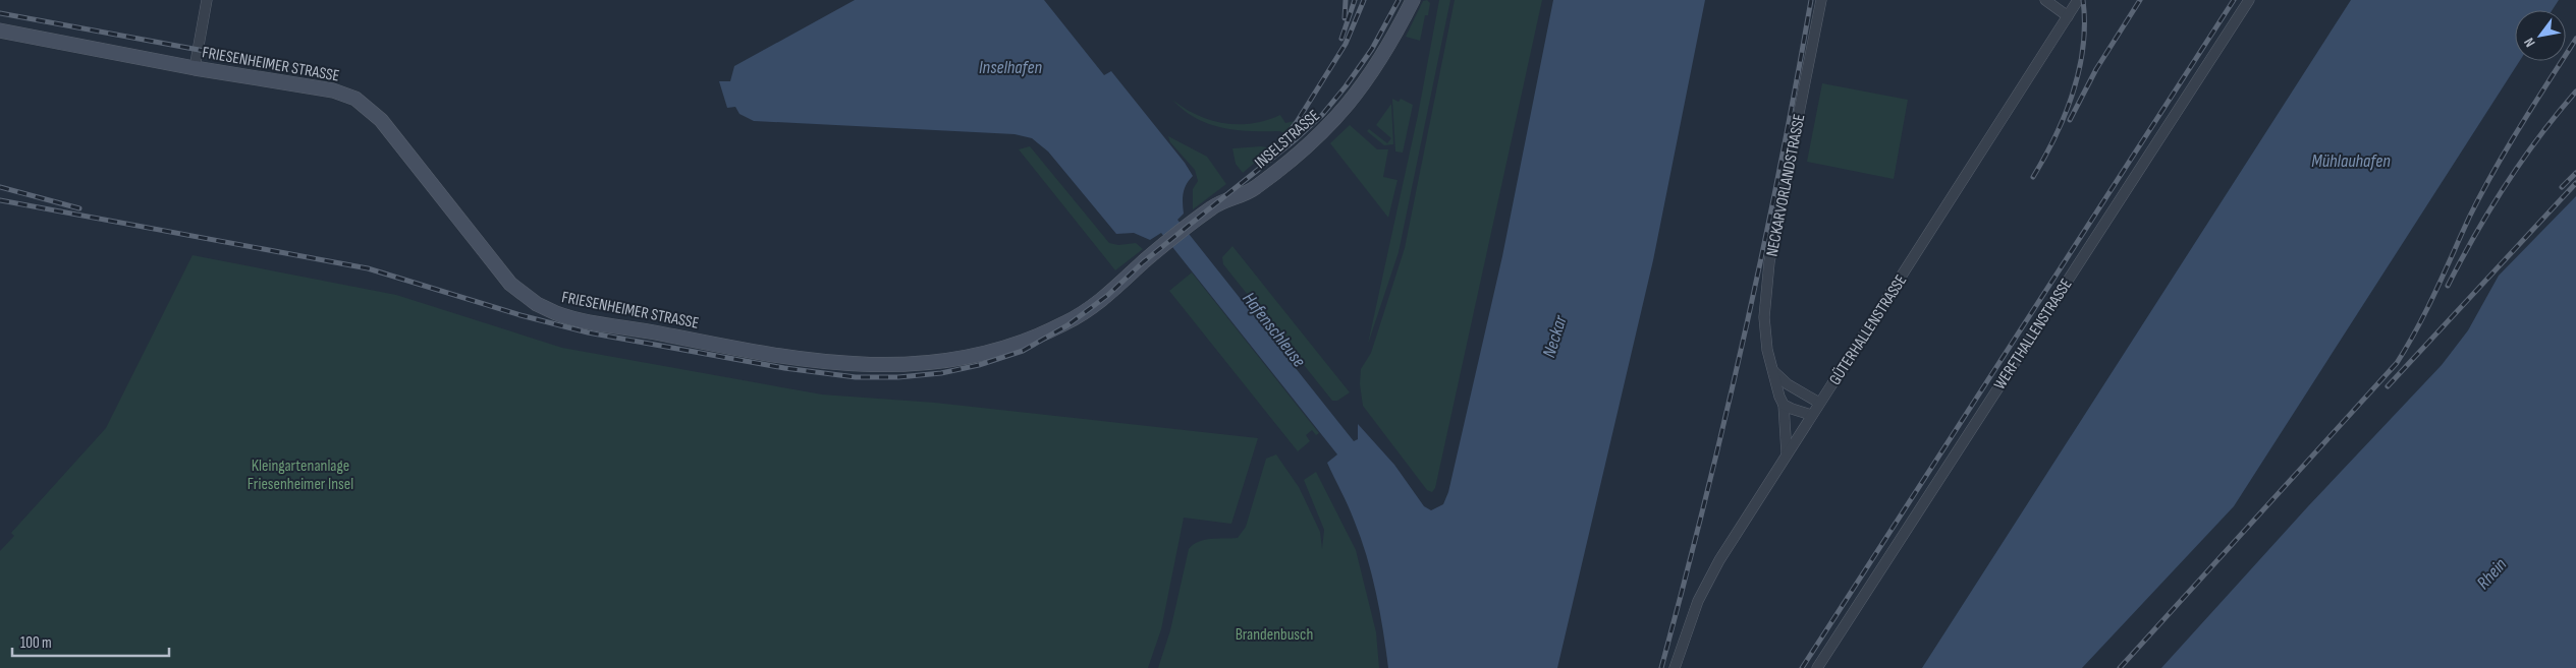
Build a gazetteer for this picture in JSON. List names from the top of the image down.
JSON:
{
  "streets": {
    "street": [
      "FRIESENHEIMER STRASSE",
      "INSELSTRASSE",
      "NECKARVORLANDSTRASSE",
      "GÜTERHALLENSTRASSE",
      "WERFTHALLENSTRASSE"
    ]
  },
  "crossings": [
    ["FRIESENHEIMER STRASSE", "INSELSTRASSE"],
    ["NECKARVORLANDSTRASSE", "GÜTERHALLENSTRASSE"]
  ],
  "water": [
    "Inselhafen",
    "Mühlauhafen",
    "Hafenschleuse",
    "Neckar",
    "Rhein"
  ],
  "parks": ["Kleingartenanlage Friesenheimer Insel", "Brandenbusch"],
  "scale_bar": "100 m",
  "north": "bottom left"
}
